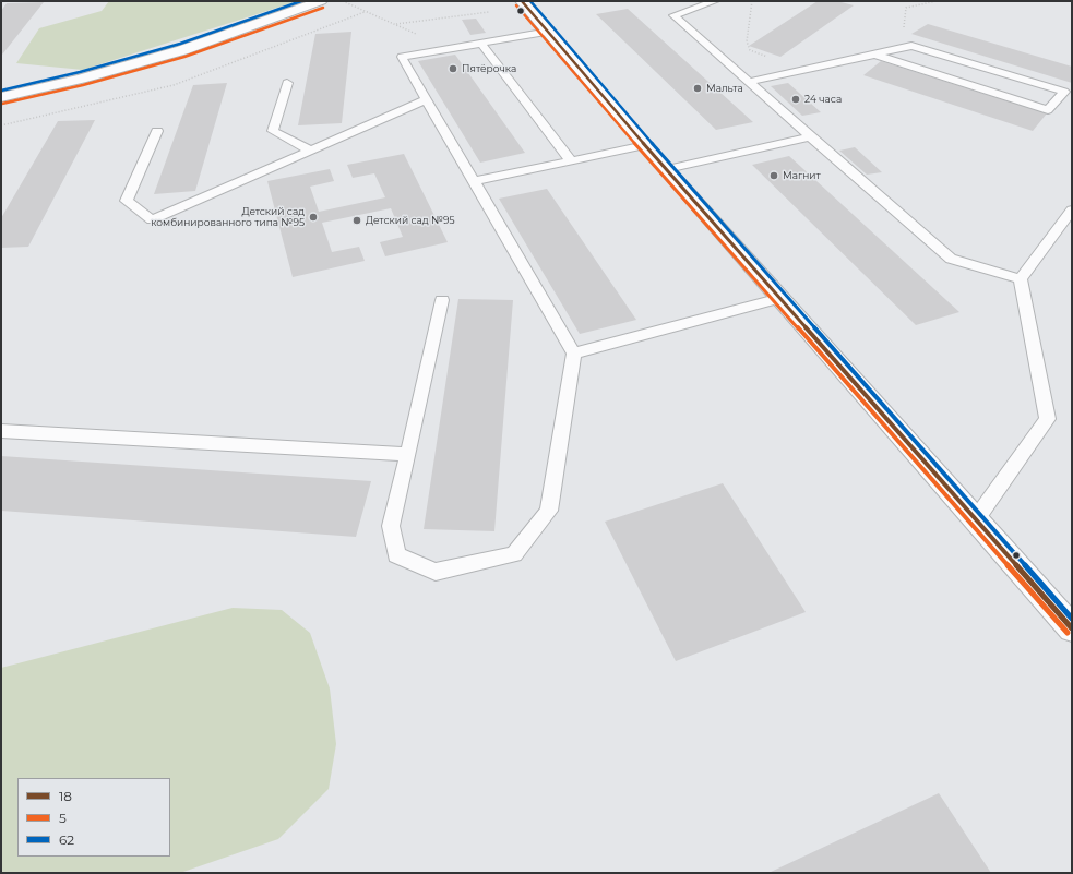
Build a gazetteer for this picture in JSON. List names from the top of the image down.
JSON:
{
  "places": [
    "Пятёрочка",
    "Мальта",
    "24 часа",
    "Магнит",
    "Детский сад комбинированного типа №95",
    "Детский сад №95"
  ],
  "lines": ["transit line 18", "transit line 62", "transit line 5"],
  "legend": ["18", "5", "62"]
}
